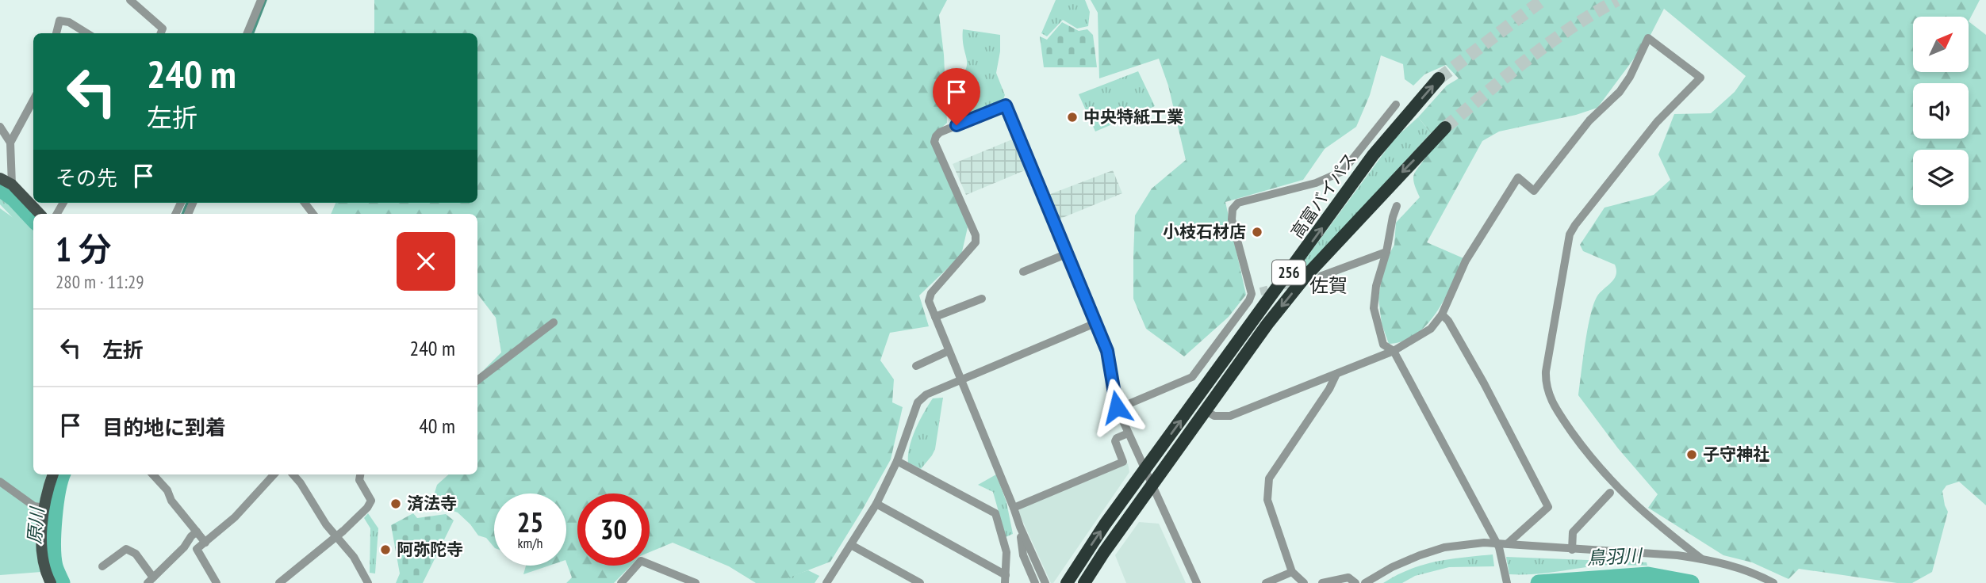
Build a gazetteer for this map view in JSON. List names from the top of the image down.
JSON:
{
  "streets": {
    "highway": ["高富バイパス", "256"]
  },
  "crossings": [
    ["高富バイパス", "256"]
  ],
  "districts": ["佐賀"],
  "water": ["原川", "鳥羽川"],
  "places": [
    "中央特紙工業",
    "小枝石材店",
    "子守神社",
    "済法寺",
    "阿弥陀寺"
  ],
  "north": "top right",
  "page": {
    "turn": ["240 m", "左折"],
    "then": "その先",
    "heading": ["1 分", "280 m · 11:29"],
    "list": [
      {
        "name": "左折",
        "value": "240 m"
      },
      {
        "name": "目的地に到着",
        "value": "40 m"
      }
    ],
    "speed": "25 km/h",
    "limit": "30"
  }
}
